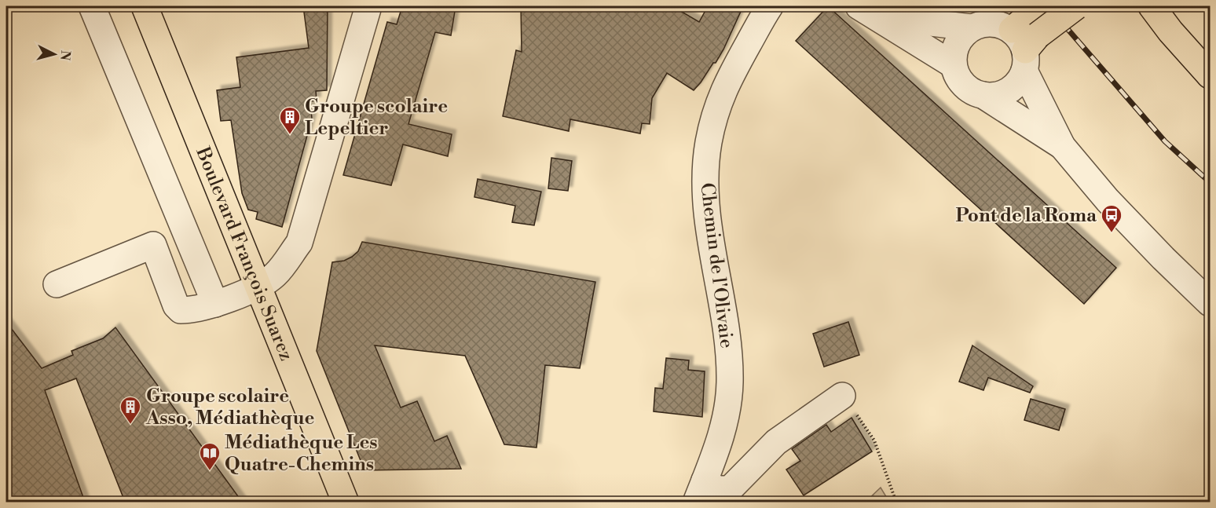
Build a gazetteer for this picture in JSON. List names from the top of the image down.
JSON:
{
  "streets": {
    "main road": ["Boulevard François Suarez"],
    "street": ["Chemin de l'Olivaie"]
  },
  "places": {
    "building": ["Groupe scolaire Lepeltier", "Groupe scolaire Asso, Médiathèque"],
    "bus stop": ["Pont de la Roma"],
    "library": ["Médiathèque Les Quatre-Chemins"]
  },
  "north": "right"
}
